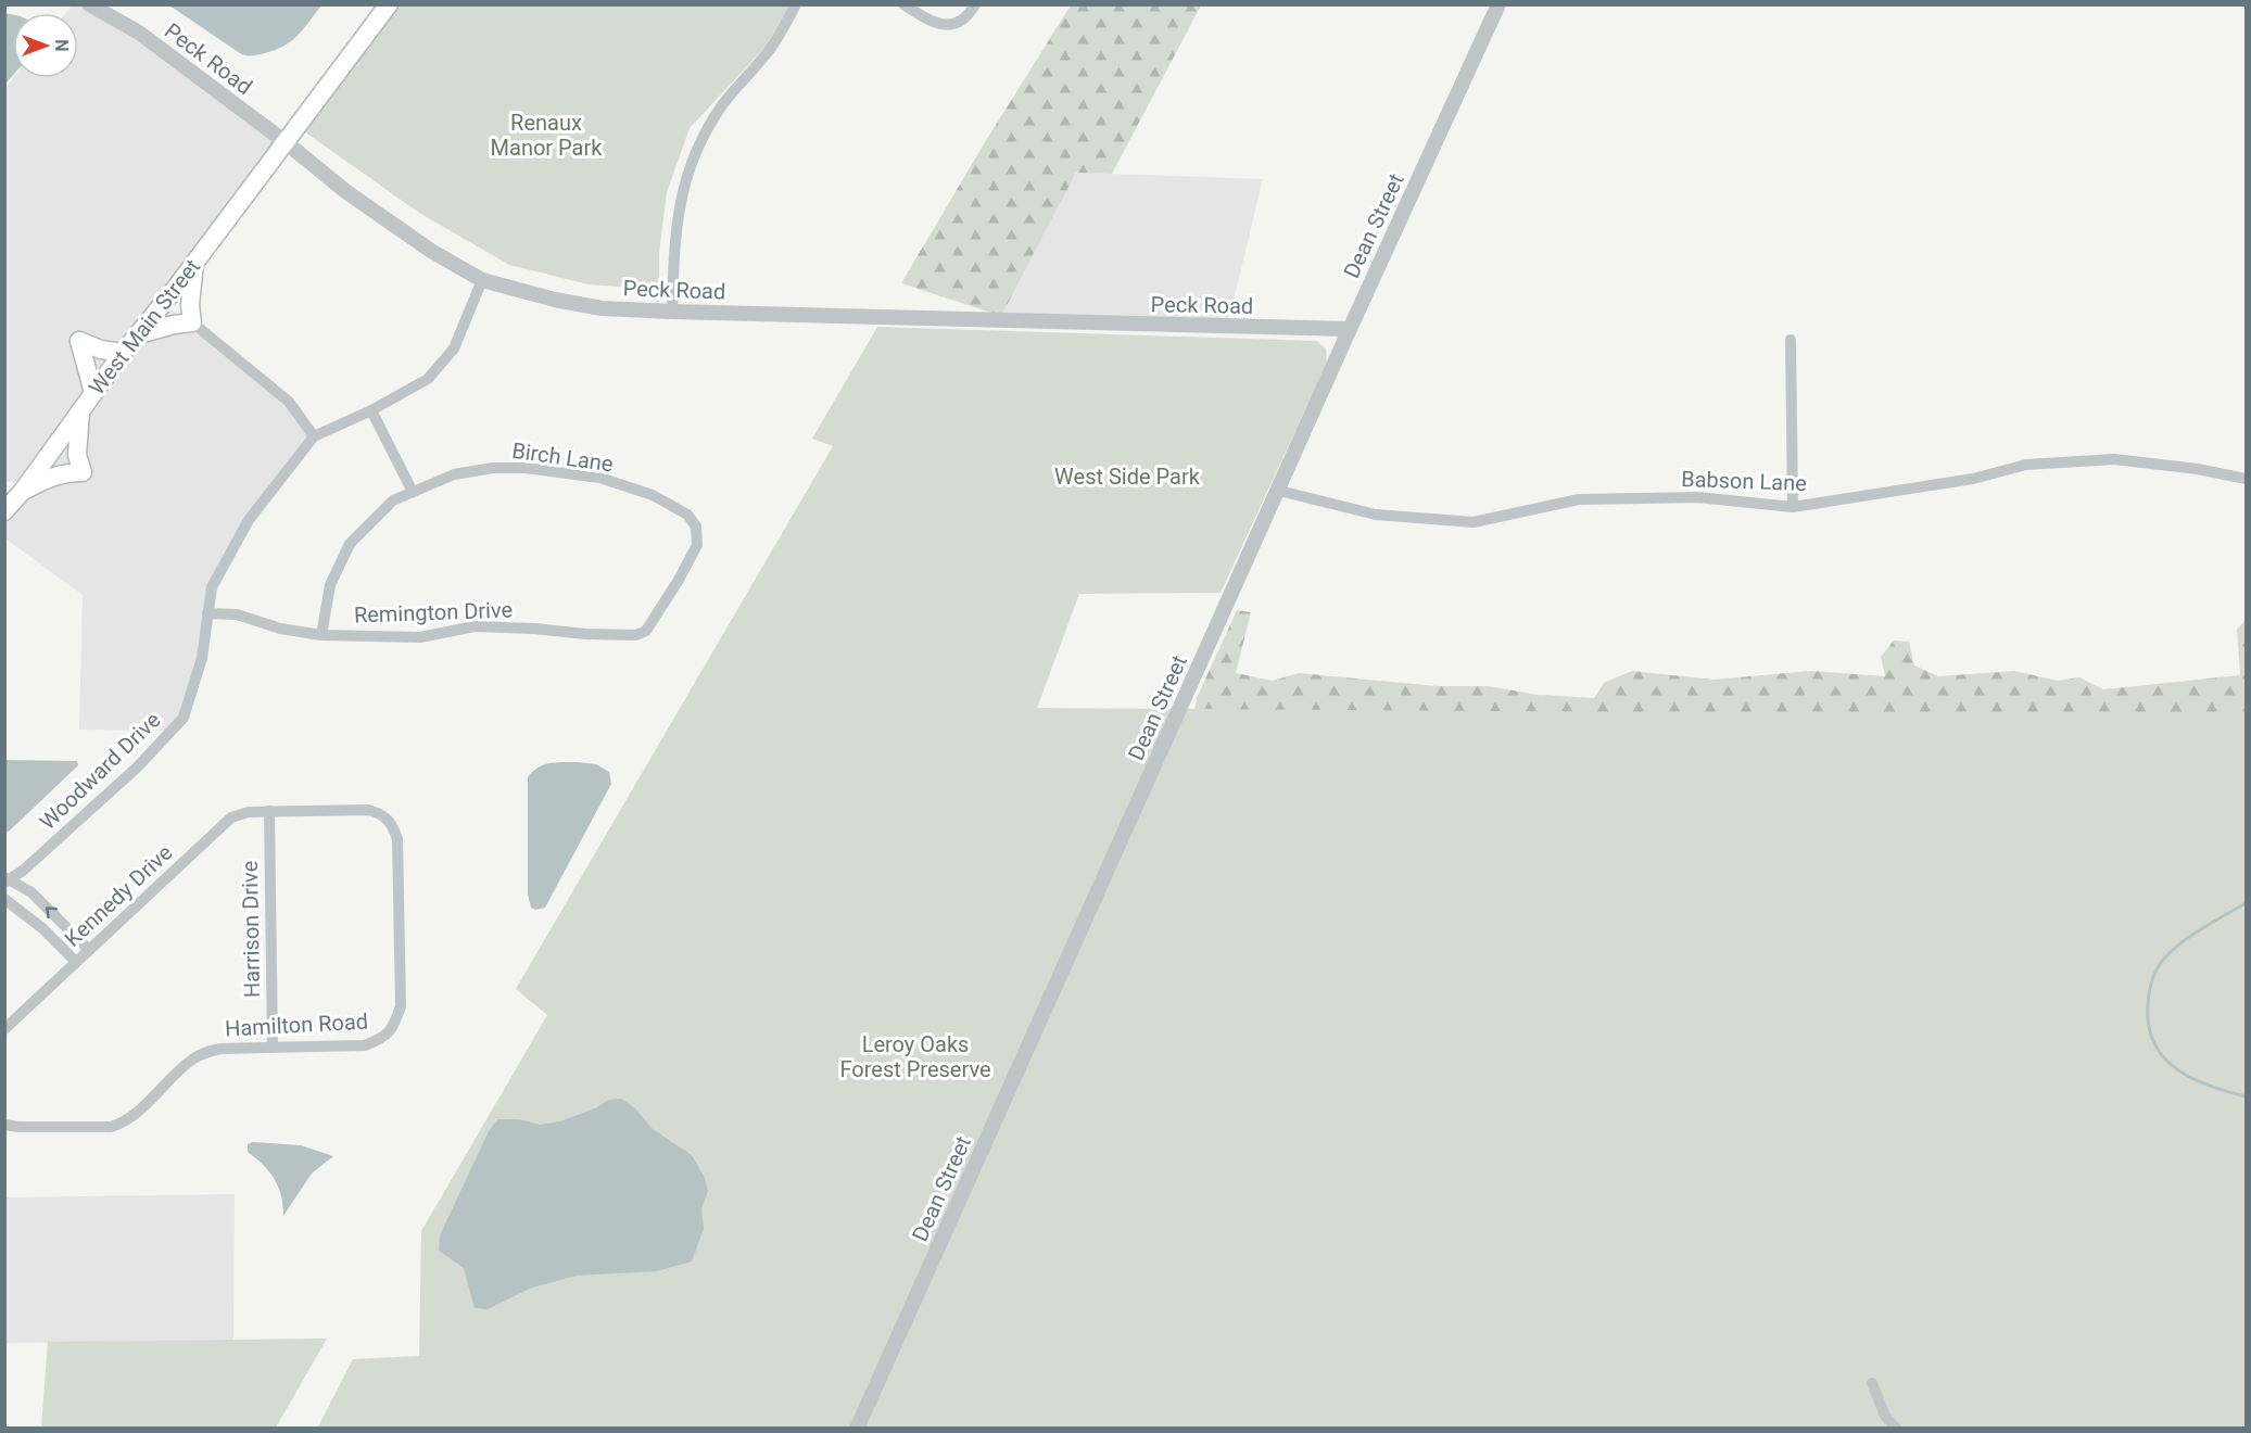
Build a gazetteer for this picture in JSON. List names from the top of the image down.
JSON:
{
  "streets": {
    "main road": ["West Main Street"],
    "street": [
      "Peck Road",
      "Dean Street",
      "Birch Lane",
      "Babson Lane",
      "Remington Drive",
      "Woodward Drive",
      "Kennedy Drive",
      "Harrison Drive",
      "Hamilton Road"
    ]
  },
  "crossings": [
    ["Peck Road", "Dean Street"],
    ["Peck Road", "West Main Street"],
    ["Peck Road", "Woodward Drive"],
    ["Dean Street", "Babson Lane"],
    ["Birch Lane", "Remington Drive"],
    ["Remington Drive", "Woodward Drive"],
    ["Kennedy Drive", "Harrison Drive"],
    ["Kennedy Drive", "Hamilton Road"],
    ["Harrison Drive", "Hamilton Road"]
  ],
  "parks": ["Renaux Manor Park", "West Side Park", "Leroy Oaks Forest Preserve"],
  "north": "right"
}
